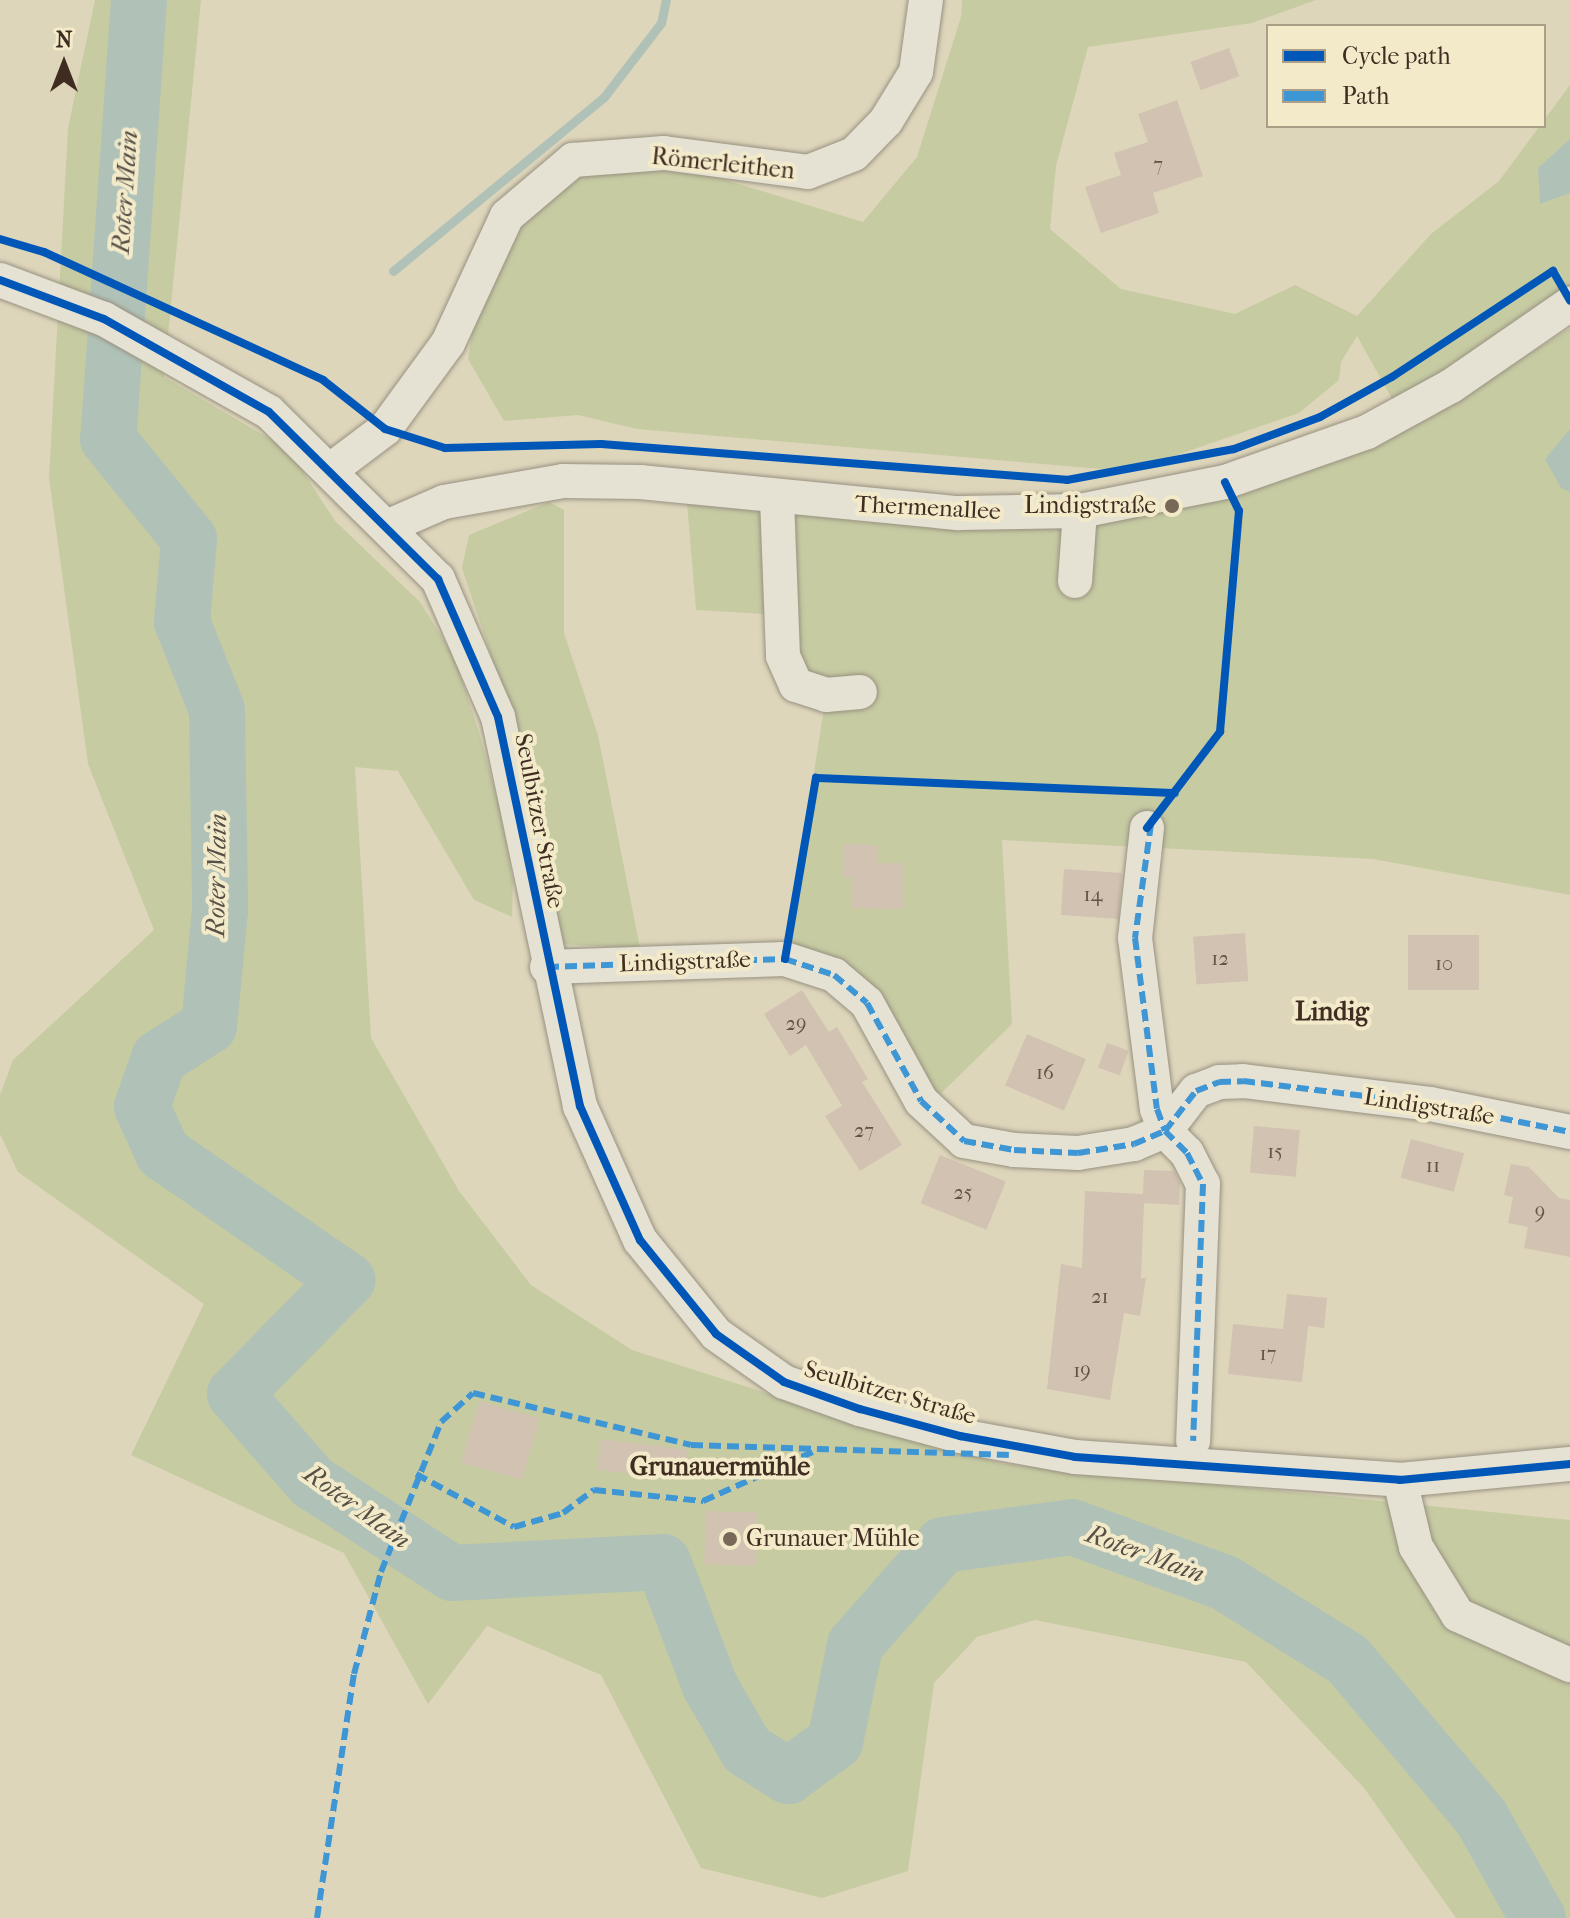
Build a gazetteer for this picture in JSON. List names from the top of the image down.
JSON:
{
  "streets": {
    "street": [
      "Römerleithen",
      "Thermenallee",
      "Seulbitzer Straße",
      "Lindigstraße"
    ]
  },
  "crossings": [
    ["Römerleithen", "Seulbitzer Straße"],
    ["Thermenallee", "Seulbitzer Straße"],
    ["Seulbitzer Straße", "Lindigstraße"]
  ],
  "districts": ["Lindig", "Grunauermühle"],
  "water": ["Roter Main"],
  "places": ["Lindigstraße", "Grunauer Mühle"],
  "house_numbers": [
    "7",
    "14",
    "12",
    "10",
    "29",
    "16",
    "27",
    "15",
    "11",
    "25",
    "9",
    "21",
    "17",
    "19"
  ],
  "legend": ["Cycle path", "Path"],
  "north": "top"
}
